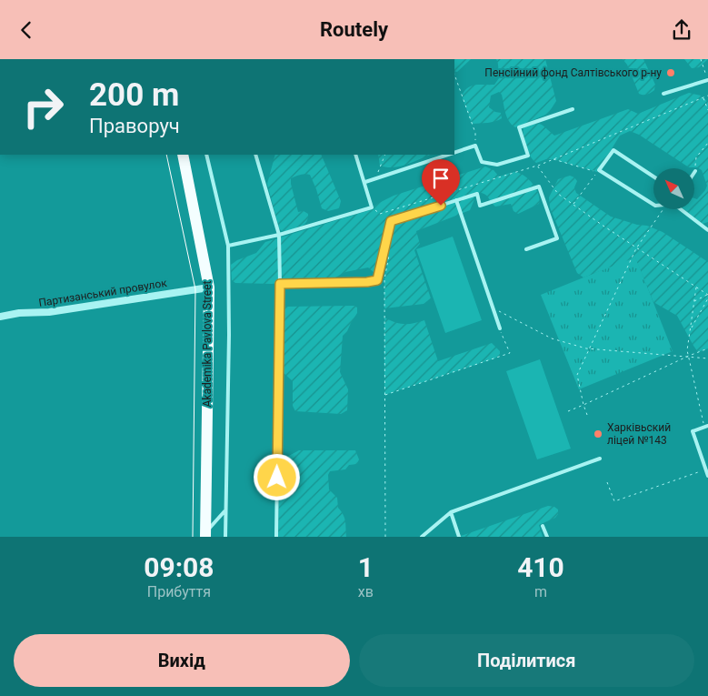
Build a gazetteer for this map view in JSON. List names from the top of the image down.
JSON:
{
  "streets": {
    "main road": ["Akademika Pavlova Street"],
    "street": ["Партизанський провулок"]
  },
  "crossings": [
    ["Партизанський провулок", "Akademika Pavlova Street"]
  ],
  "places": ["Пенсійний фонд Салтівського р-ну", "Харківьский ліцей №143"],
  "north": "top left",
  "page": {
    "header": "Routely",
    "turn": ["200 m", "Праворуч"],
    "eta": [
      "09:08",
      "Прибуття",
      "1",
      "хв",
      "410",
      "m"
    ],
    "buttons": ["Вихід", "Поділитися"]
  }
}
